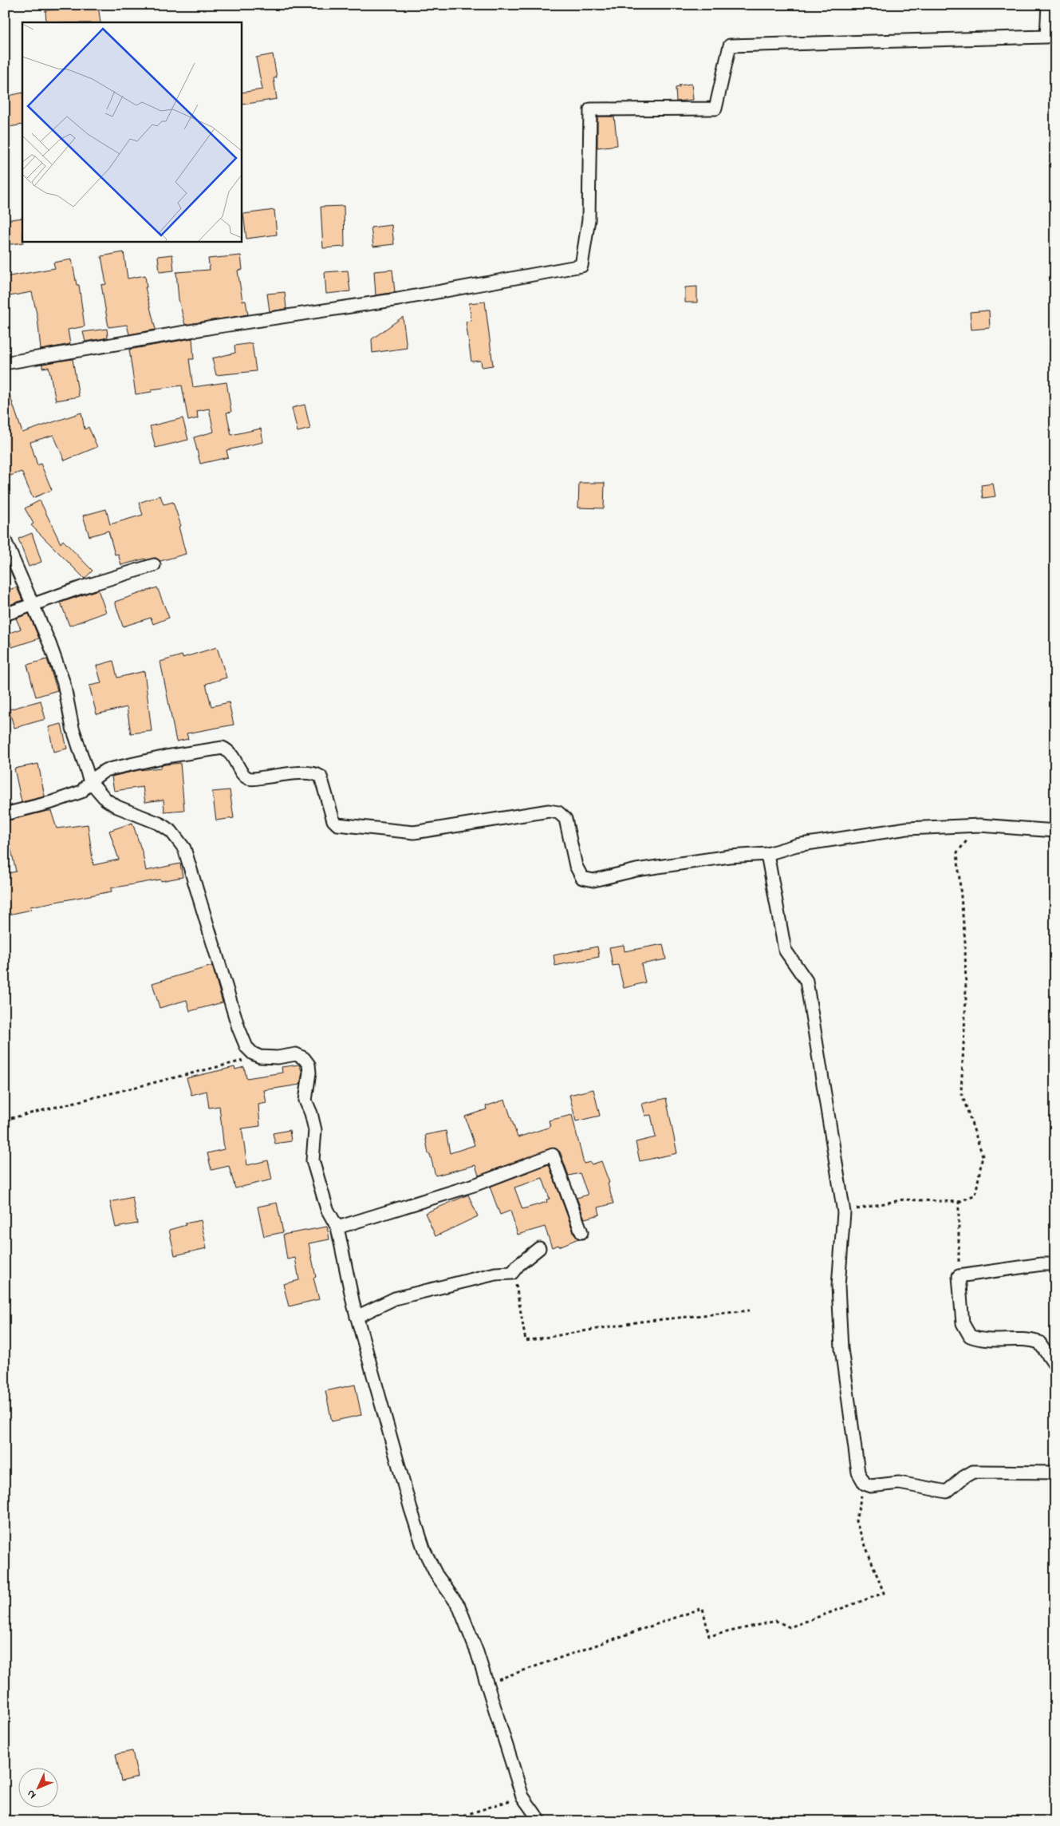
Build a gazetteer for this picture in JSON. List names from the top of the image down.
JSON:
{
  "north": "bottom left"
}
